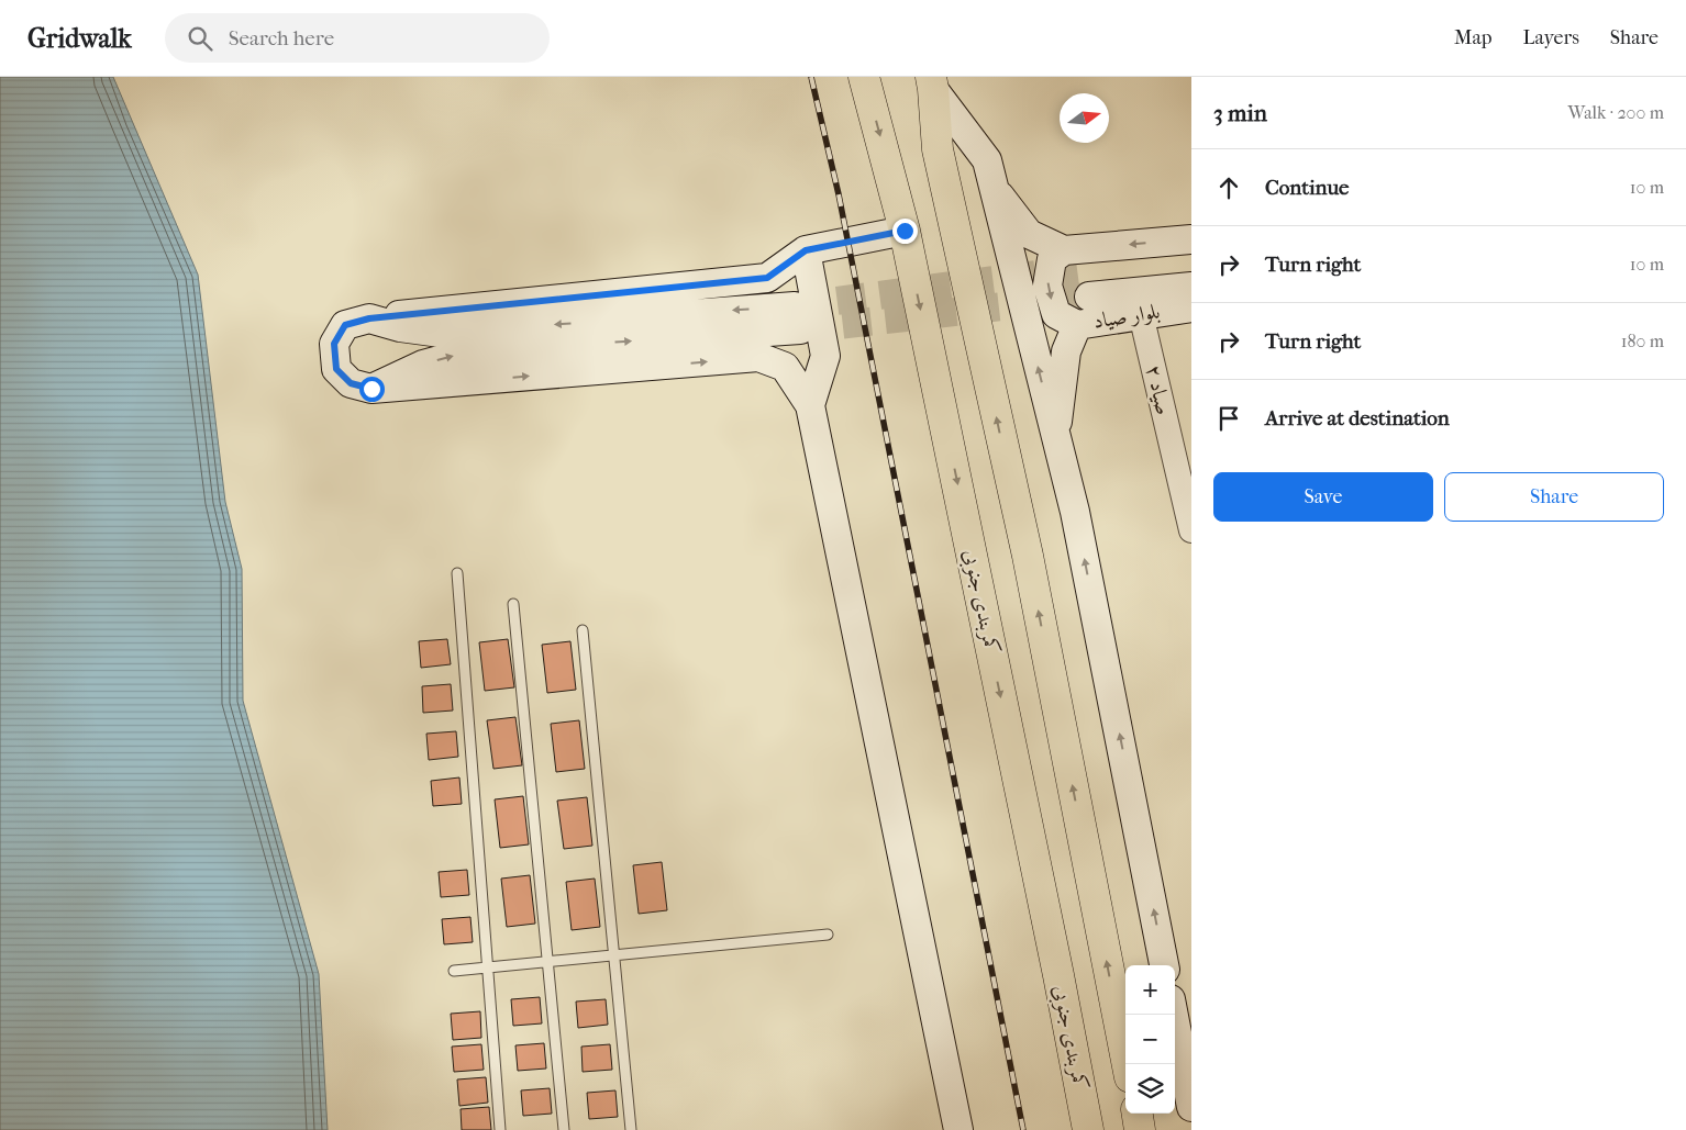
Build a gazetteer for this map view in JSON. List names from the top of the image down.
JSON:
{
  "streets": {
    "highway": ["کمربندی جنوبی"],
    "main road": ["بلوار صیاد"],
    "street": ["صیاد ۲"]
  },
  "crossings": [
    ["بلوار صیاد", "صیاد ۲"]
  ],
  "north": "right",
  "page": {
    "header": "Gridwalk",
    "search": "Search here",
    "nav": ["Map", "Layers", "Share"],
    "heading": ["3 min", "Walk · 200 m"],
    "list": [
      ["Continue", "10 m"],
      ["Turn right", "10 m"],
      ["Turn right", "180 m"],
      "Arrive at destination"
    ],
    "buttons": ["Save", "Share"],
    "map_buttons": ["+", "−"]
  }
}
